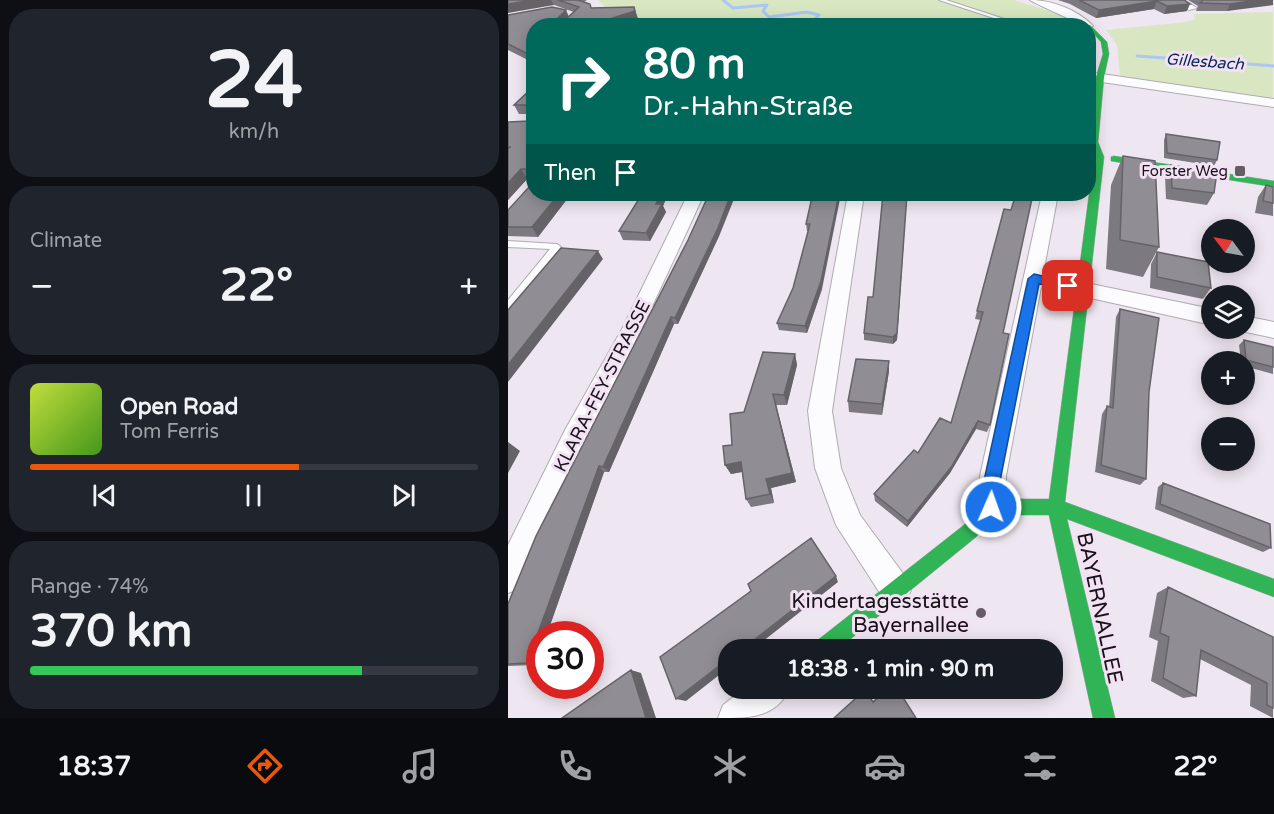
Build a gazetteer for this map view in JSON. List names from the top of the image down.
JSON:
{
  "streets": {
    "street": ["KLARA-FEY-STRASSE", "BAYERNALLEE"]
  },
  "water": ["Gillesbach"],
  "places": {
    "transit": ["Forster Weg"],
    "other": ["Kindertagesstätte Bayernallee"]
  },
  "north": "top left",
  "page": {
    "tile": [
      ["24", "km/h"],
      "Climate",
      ["Range · 74%", "370 km"]
    ],
    "turn": ["80 m", "Dr.-Hahn-Straße"],
    "then": "Then",
    "map_buttons": ["+", "−"],
    "heat": ["−", "22°", "+"],
    "song": ["Open Road", "Tom Ferris"],
    "limit": "30",
    "trip": "18:38 · 1 min · 90 m",
    "tabs": ["18:37", "22°"]
  }
}
